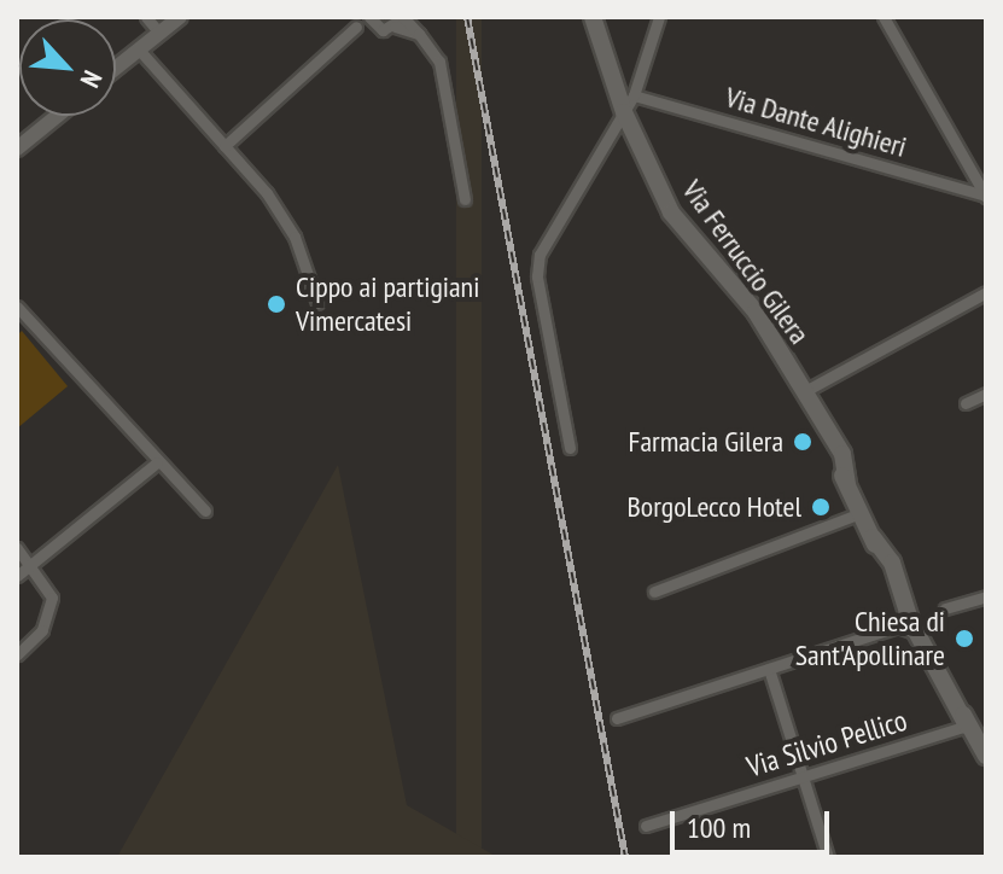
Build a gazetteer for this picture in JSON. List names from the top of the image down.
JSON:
{
  "streets": {
    "main road": ["Via Ferruccio Gilera"],
    "street": ["Via Dante Alighieri", "Via Silvio Pellico"]
  },
  "crossings": [
    ["Via Ferruccio Gilera", "Via Silvio Pellico"]
  ],
  "places": [
    "Cippo ai partigiani Vimercatesi",
    "Farmacia Gilera",
    "BorgoLecco Hotel",
    "Chiesa di Sant'Apollinare"
  ],
  "scale_bar": "100 m",
  "north": "bottom right"
}
